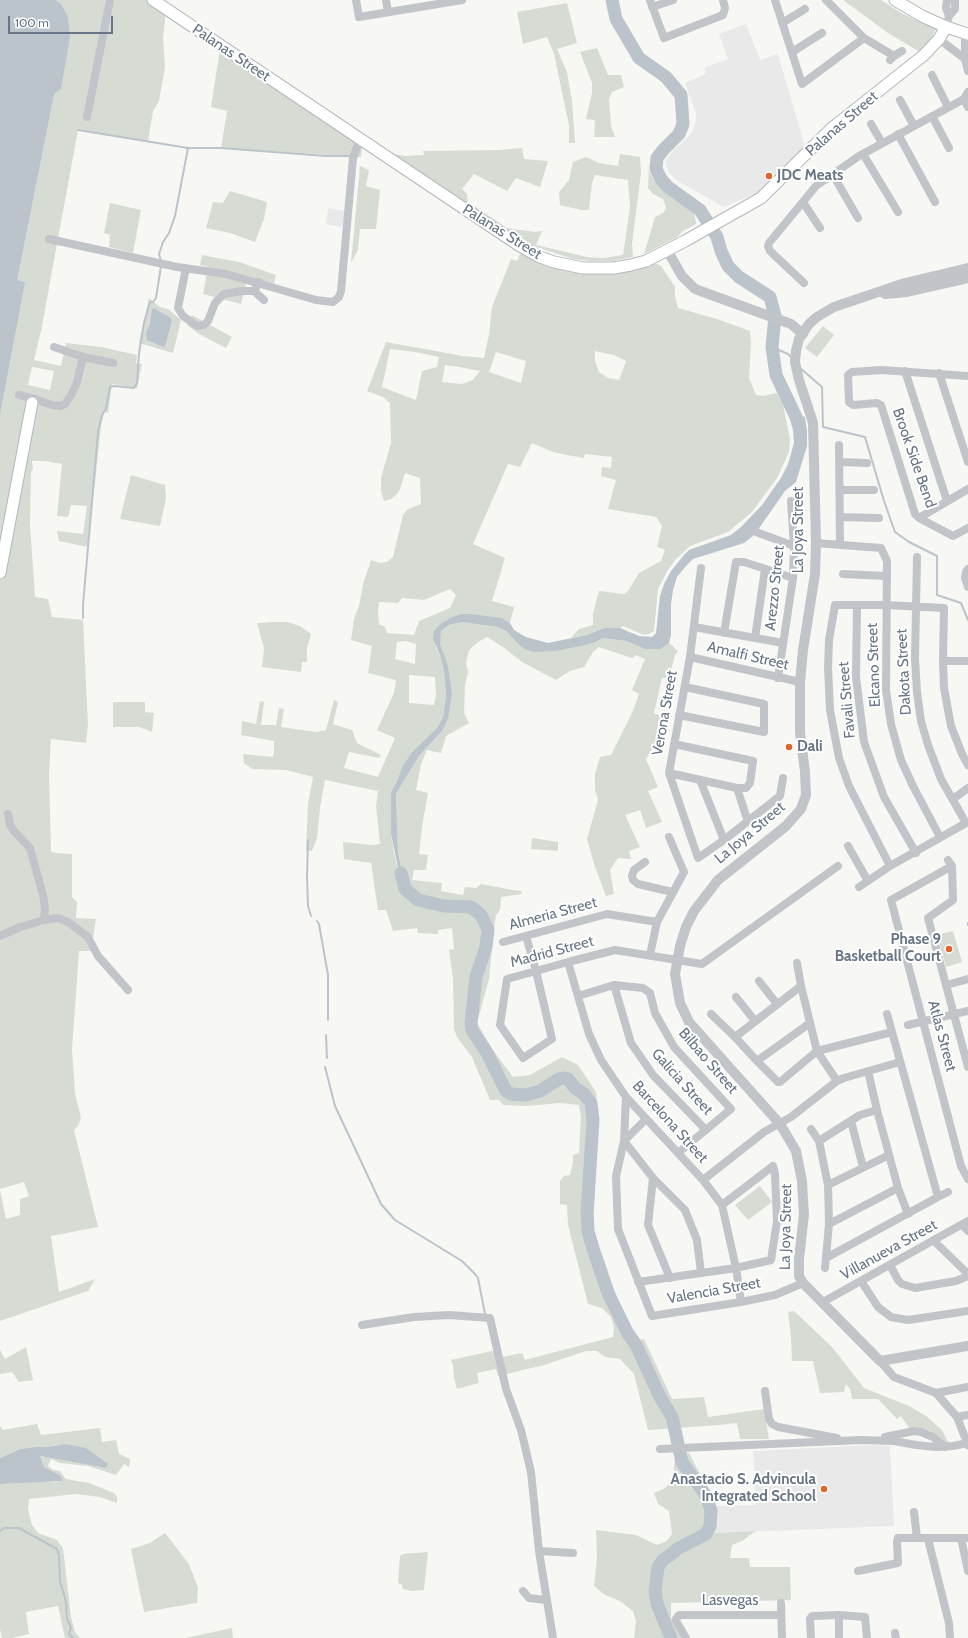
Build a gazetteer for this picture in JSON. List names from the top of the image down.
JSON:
{
  "streets": {
    "main road": ["Palanas Street"],
    "street": [
      "Brook Side Bend",
      "La Joya Street",
      "Arezzo Street",
      "Amalfi Street",
      "Elcano Street",
      "Dakota Street",
      "Favali Street",
      "Verona Street",
      "Almeria Street",
      "Madrid Street",
      "Atlas Street",
      "Bilbao Street",
      "Galicia Street",
      "Barcelona Street",
      "Villanueva Street",
      "Valencia Street",
      "Lasvegas"
    ]
  },
  "crossings": [
    ["La Joya Street", "Amalfi Street"],
    ["La Joya Street", "Elcano Street"],
    ["La Joya Street", "Madrid Street"],
    ["La Joya Street", "Villanueva Street"],
    ["La Joya Street", "Valencia Street"],
    ["Arezzo Street", "Amalfi Street"],
    ["Amalfi Street", "Verona Street"],
    ["Elcano Street", "Dakota Street"],
    ["Madrid Street", "Barcelona Street"],
    ["Bilbao Street", "Galicia Street"],
    ["Bilbao Street", "Barcelona Street"],
    ["Barcelona Street", "Valencia Street"]
  ],
  "places": [
    "JDC Meats",
    "Dali",
    "Phase 9 Basketball Court",
    "Anastacio S. Advincula Integrated School"
  ],
  "scale_bar": "100 m"
}
